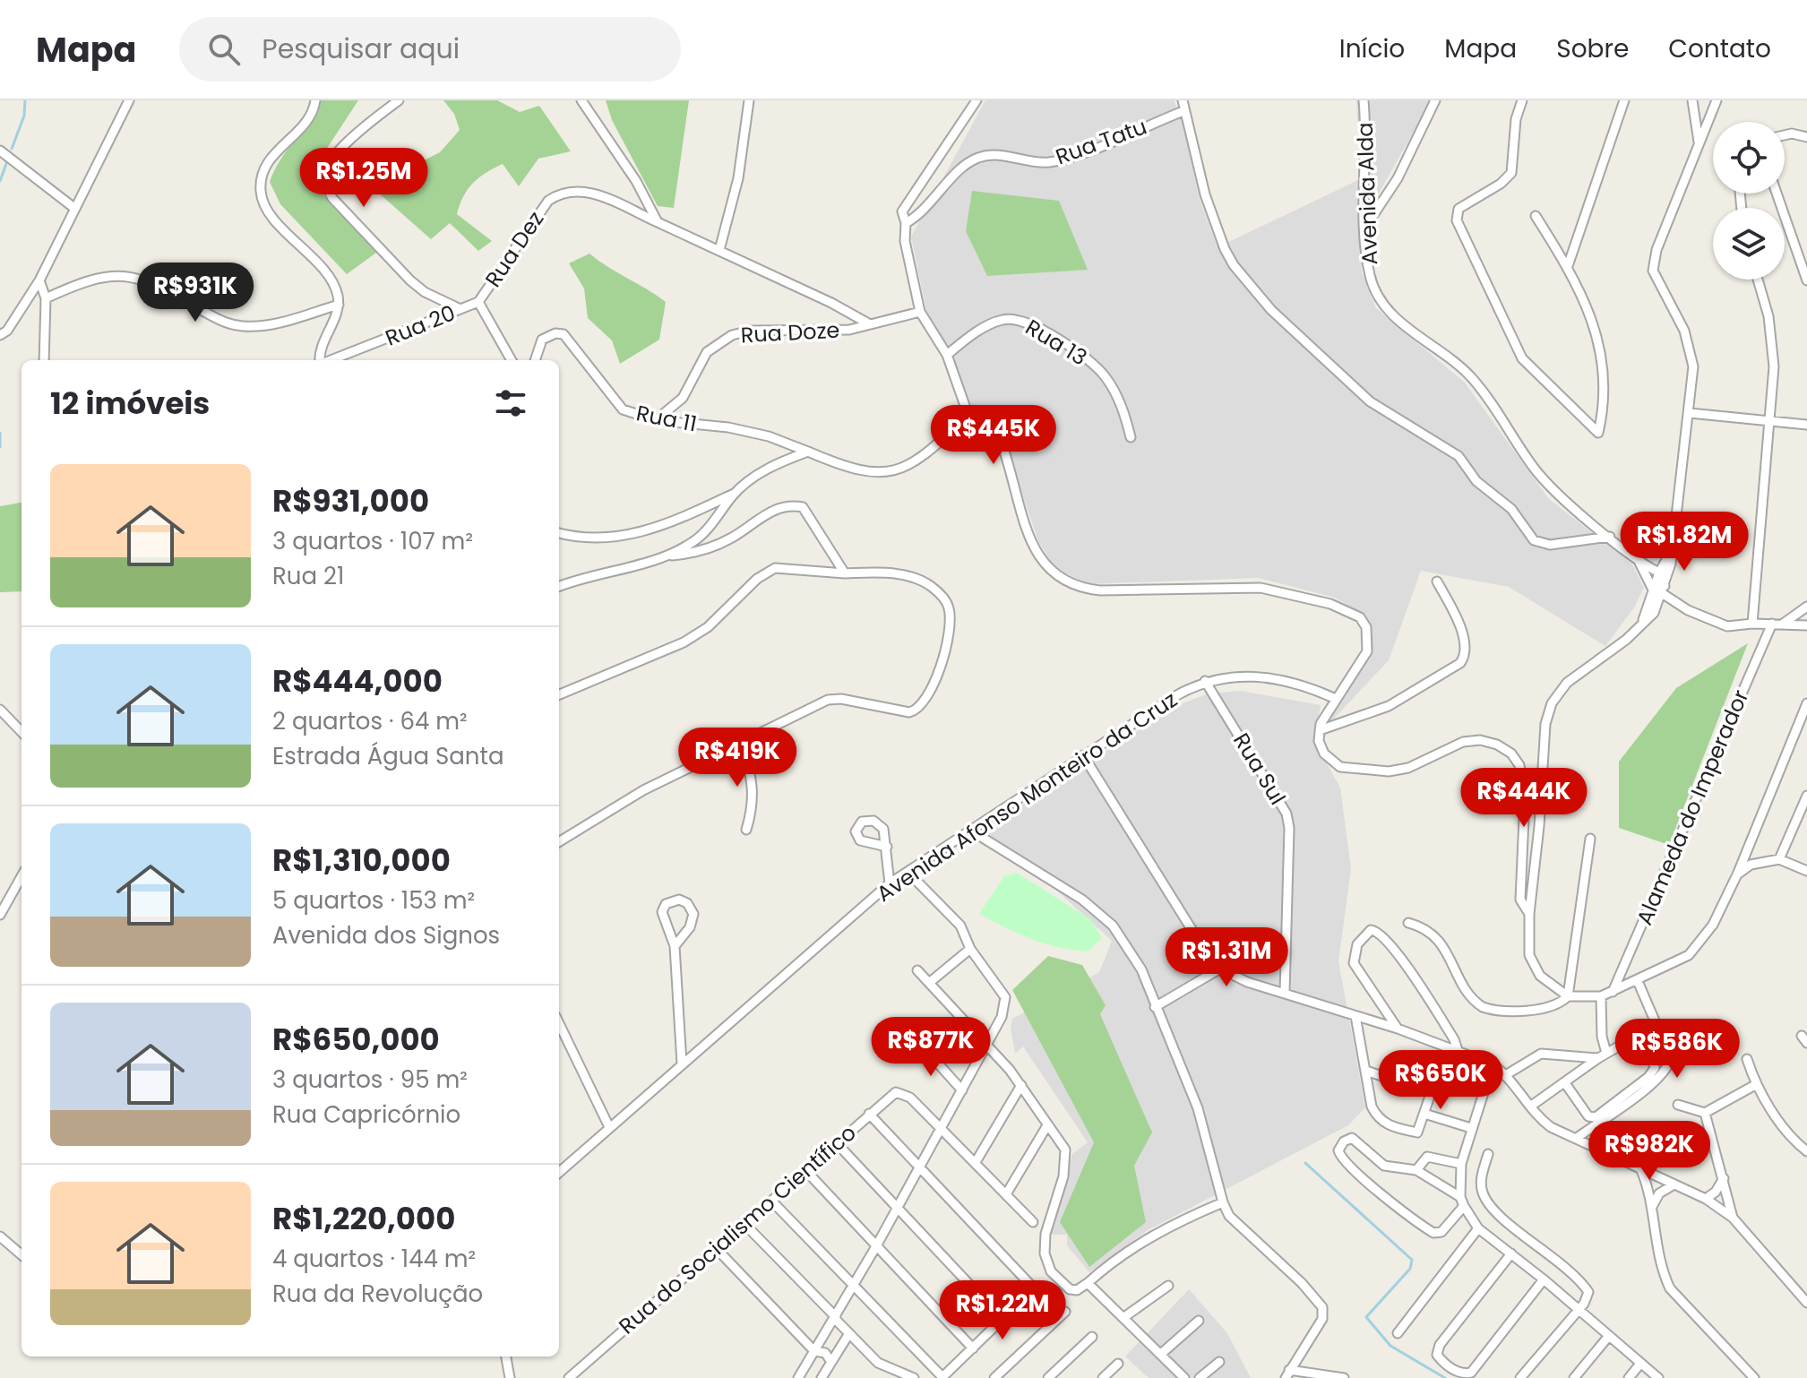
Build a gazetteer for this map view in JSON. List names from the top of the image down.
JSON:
{
  "streets": {
    "street": [
      "Rua Tatu",
      "Avenida Alda",
      "Rua Dez",
      "Rua 20",
      "Rua Doze",
      "Rua 13",
      "Rua 11",
      "Rua Sul",
      "Avenida Afonso Monteiro da Cruz",
      "Alameda do Imperador",
      "Rua do Socialismo Científico"
    ]
  },
  "crossings": [
    ["Rua Dez", "Rua 20"],
    ["Rua Dez", "Rua Doze"],
    ["Rua Doze", "Rua 11"],
    ["Rua Sul", "Avenida Afonso Monteiro da Cruz"]
  ],
  "page": {
    "header": "Mapa",
    "search": "Pesquisar aqui",
    "nav": [
      "Início",
      "Mapa",
      "Sobre",
      "Contato"
    ],
    "price": [
      "R$1.25M",
      "R$931K",
      "R$445K",
      "R$1.82M",
      "R$419K",
      "R$444K",
      "R$1.31M",
      "R$877K",
      "R$586K",
      "R$650K",
      "R$982K",
      "R$1.22M"
    ],
    "heading": "12 imóveis",
    "list": [
      {
        "name": "R$931,000",
        "note": "3 quartos · 107 m² · Rua 21"
      },
      {
        "name": "R$444,000",
        "note": "2 quartos · 64 m² · Estrada Água Santa"
      },
      {
        "name": "R$1,310,000",
        "note": "5 quartos · 153 m² · Avenida dos Signos"
      },
      {
        "name": "R$650,000",
        "note": "3 quartos · 95 m² · Rua Capricórnio"
      },
      {
        "name": "R$1,220,000",
        "note": "4 quartos · 144 m² · Rua da Revolução"
      }
    ]
  }
}
